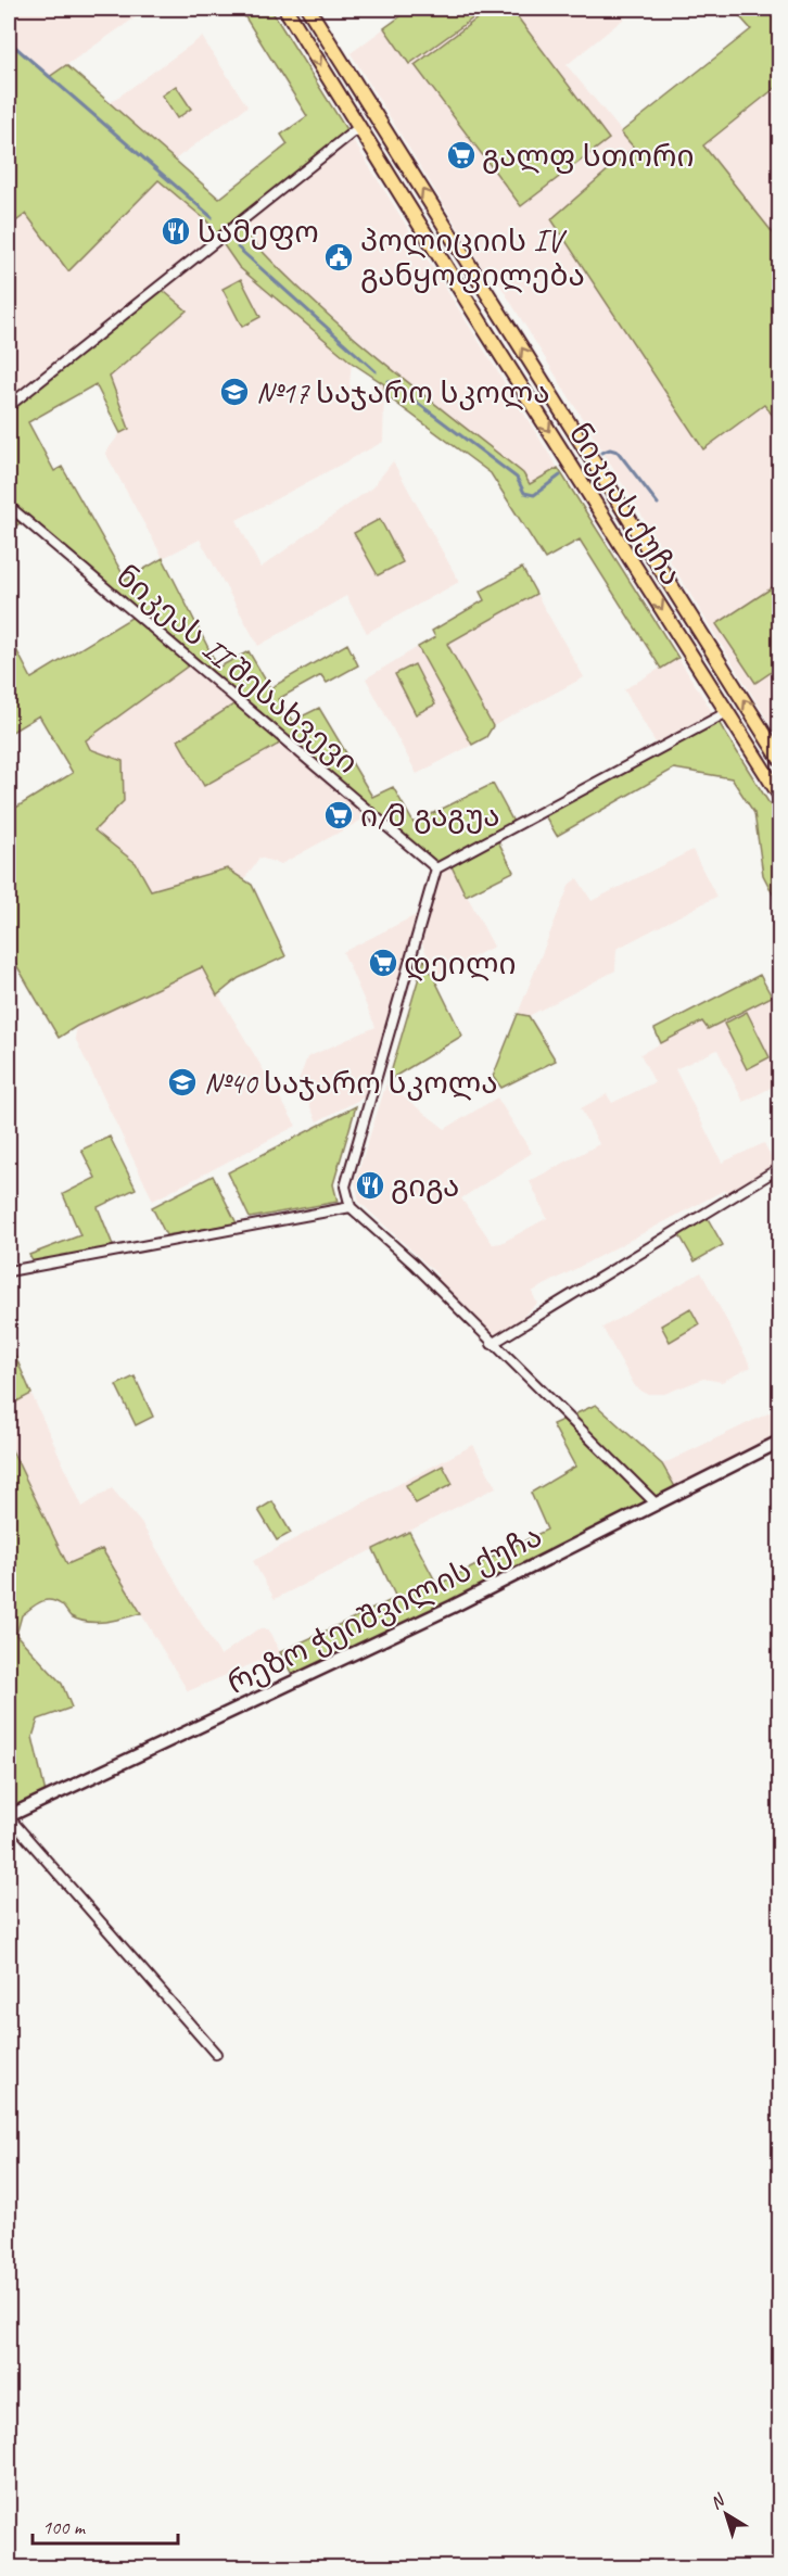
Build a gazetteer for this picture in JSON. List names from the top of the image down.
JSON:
{
  "streets": {
    "main road": ["ნიკეას ქუჩა", "რეზო ჭეიშვილის ქუჩა"],
    "street": ["ნიკეას II შესახვევი"]
  },
  "places": {
    "supermarket": ["გალფ სთორი", "ი/მ გაგუა", "დეილი"],
    "restaurant": ["სამეფო", "გიგა"],
    "public building": ["პოლიციის IV განყოფილება"],
    "school or university": ["№17 საჯარო სკოლა", "№40 საჯარო სკოლა"]
  },
  "scale_bar": "100 m",
  "north": "top left"
}
